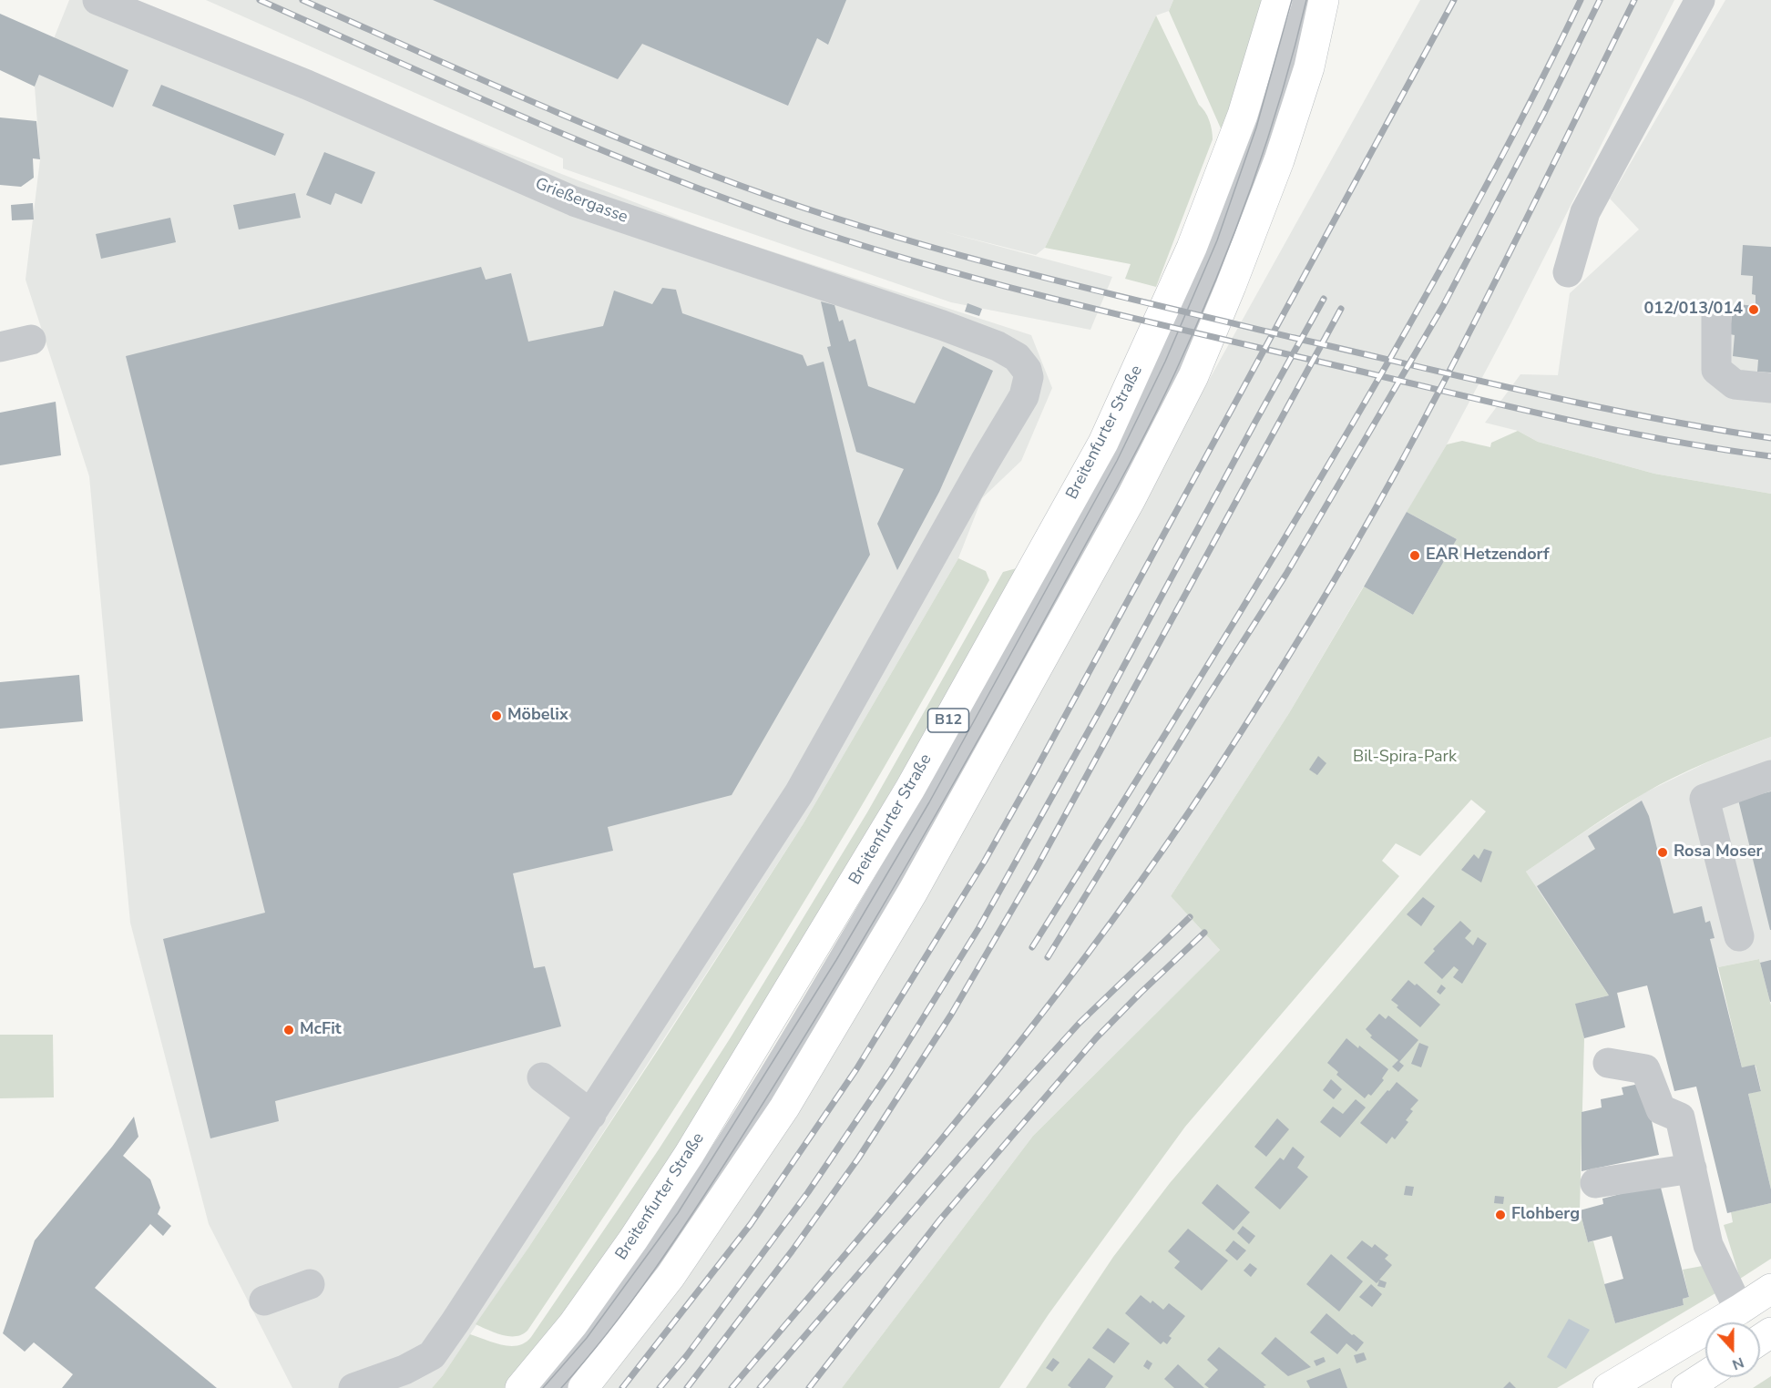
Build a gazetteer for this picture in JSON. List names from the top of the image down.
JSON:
{
  "streets": {
    "main road": ["Breitenfurter Straße", "B12"],
    "street": ["Grießergasse"]
  },
  "parks": ["Bil-Spira-Park"],
  "places": [
    "012/013/014",
    "EAR Hetzendorf",
    "Möbelix",
    "Rosa Moser",
    "McFit",
    "Flohberg"
  ],
  "north": "bottom"
}
